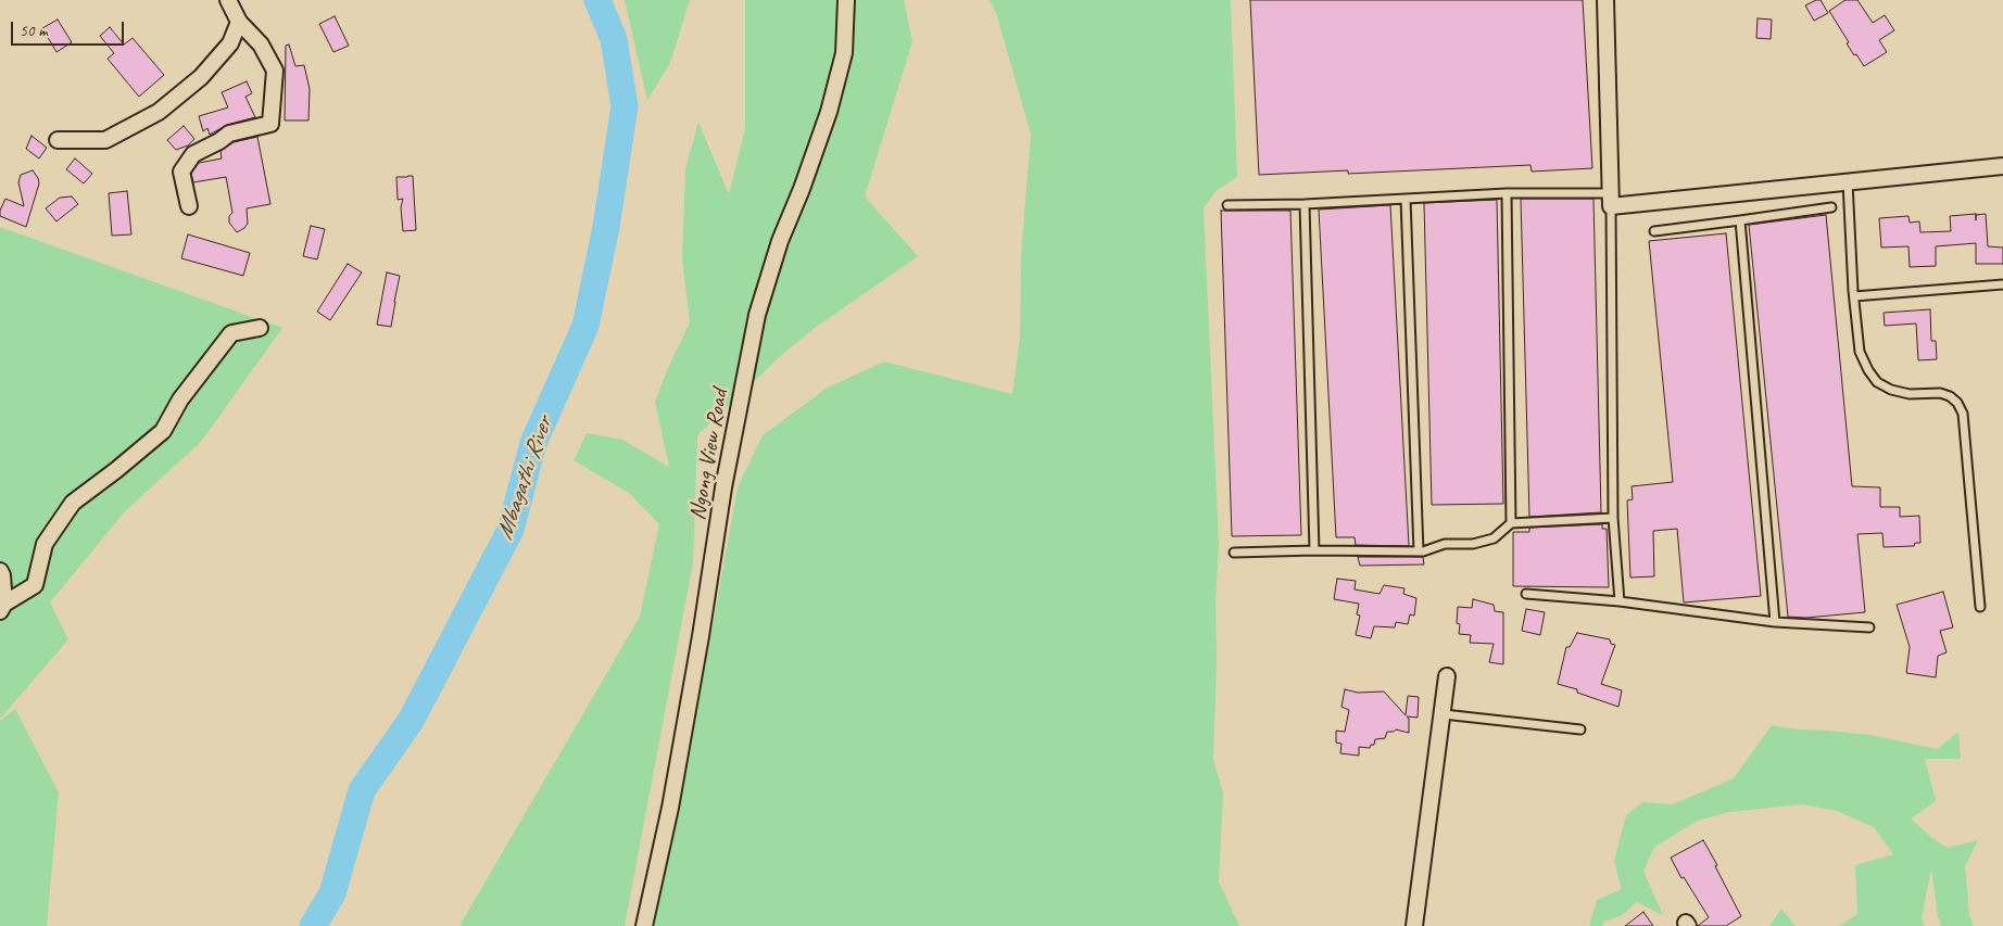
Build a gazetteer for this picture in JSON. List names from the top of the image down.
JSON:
{
  "streets": {
    "street": ["Ngong View Road"]
  },
  "water": ["Mbagathi River"],
  "scale_bar": "50 m"
}
